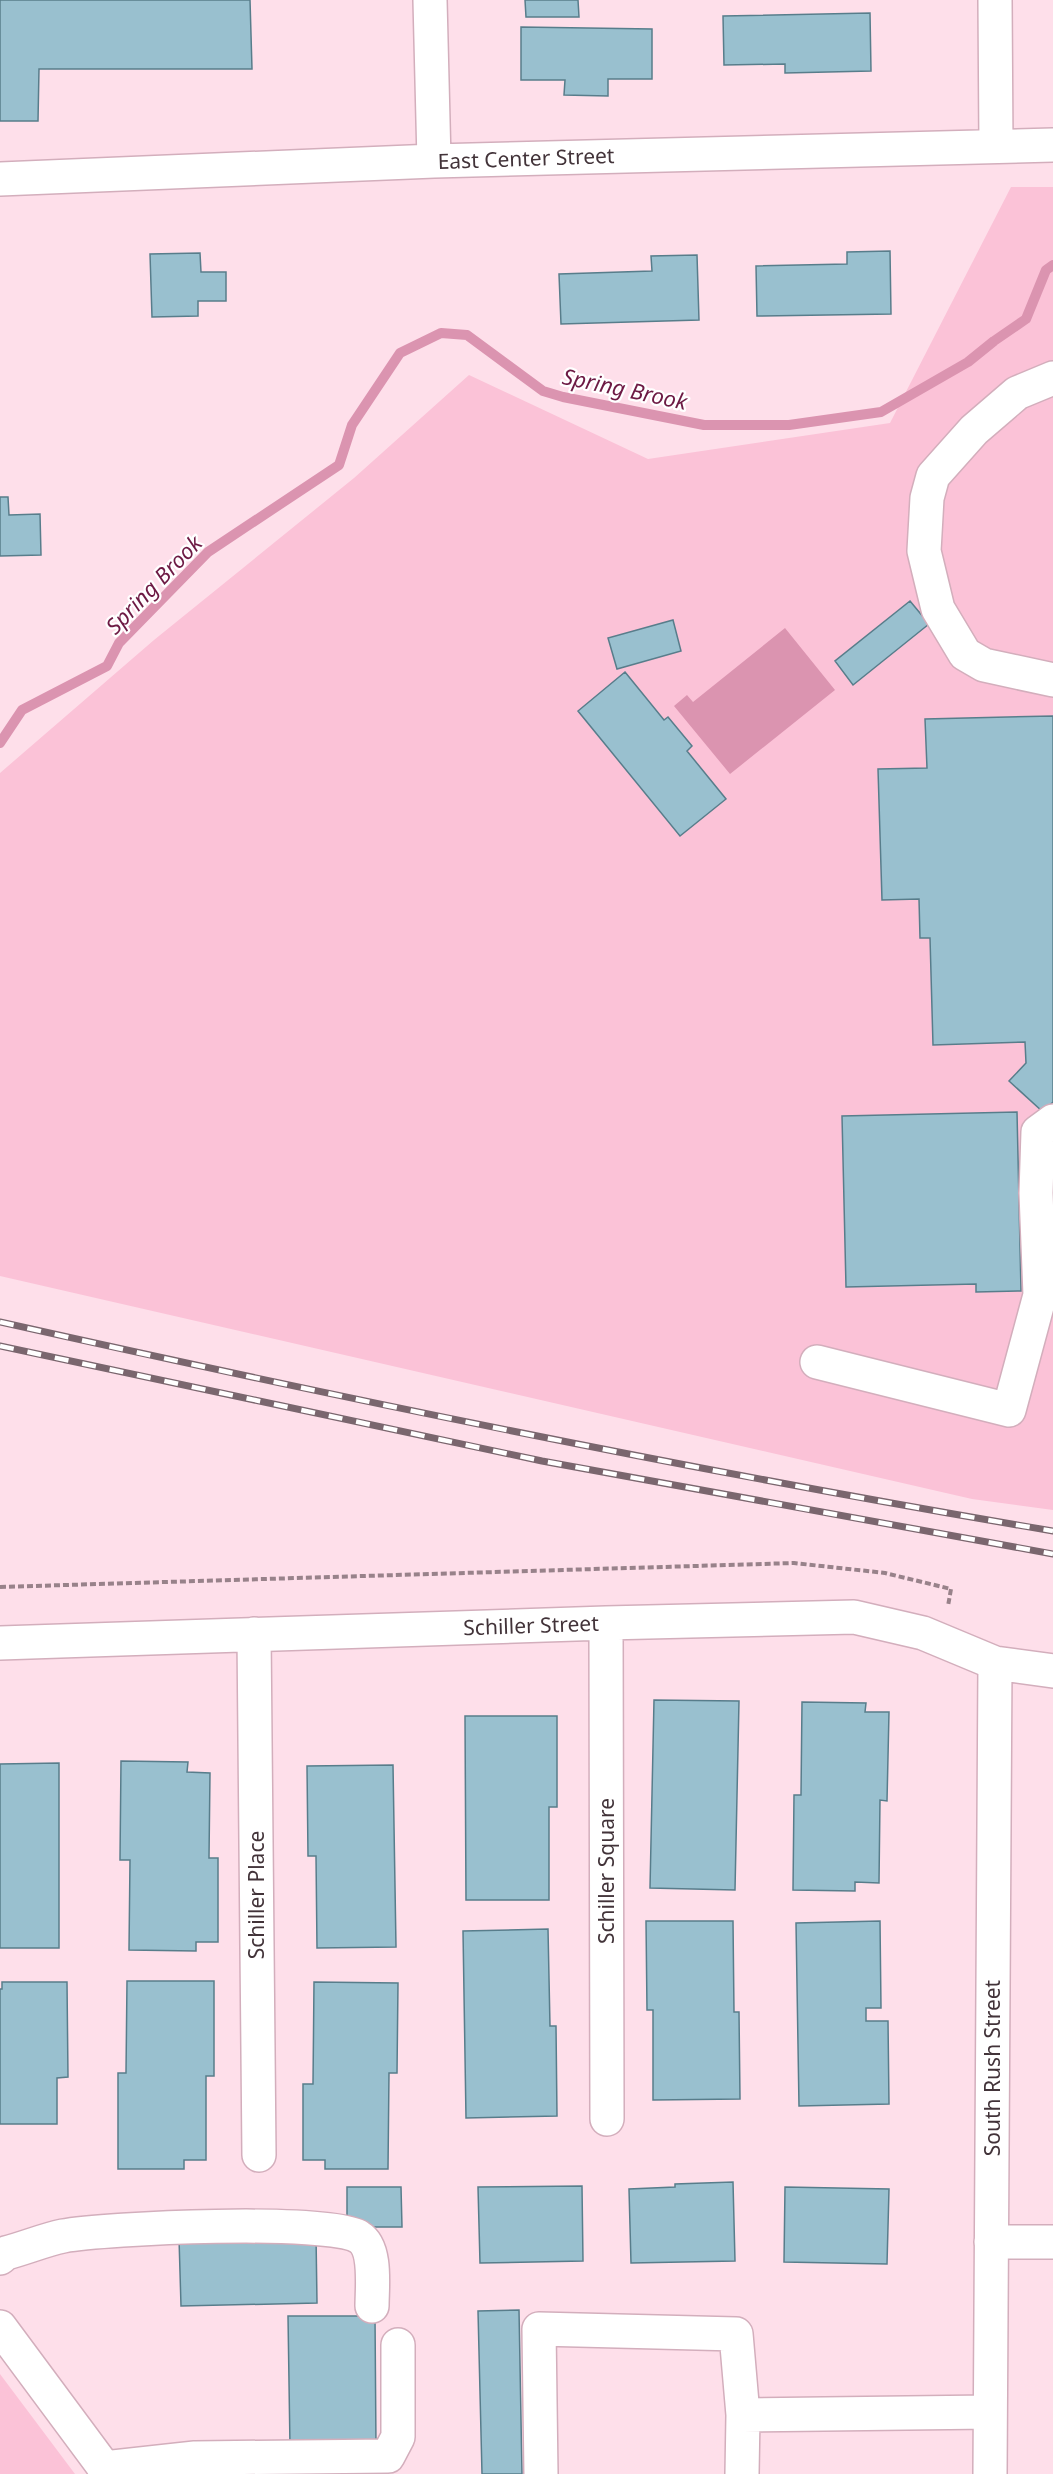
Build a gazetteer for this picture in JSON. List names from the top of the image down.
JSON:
{
  "streets": {
    "street": [
      "East Center Street",
      "Schiller Street",
      "Schiller Square",
      "Schiller Place",
      "South Rush Street"
    ]
  },
  "crossings": [
    ["Schiller Street", "Schiller Square"],
    ["Schiller Street", "Schiller Place"],
    ["Schiller Street", "South Rush Street"]
  ],
  "water": ["Spring Brook"]
}
